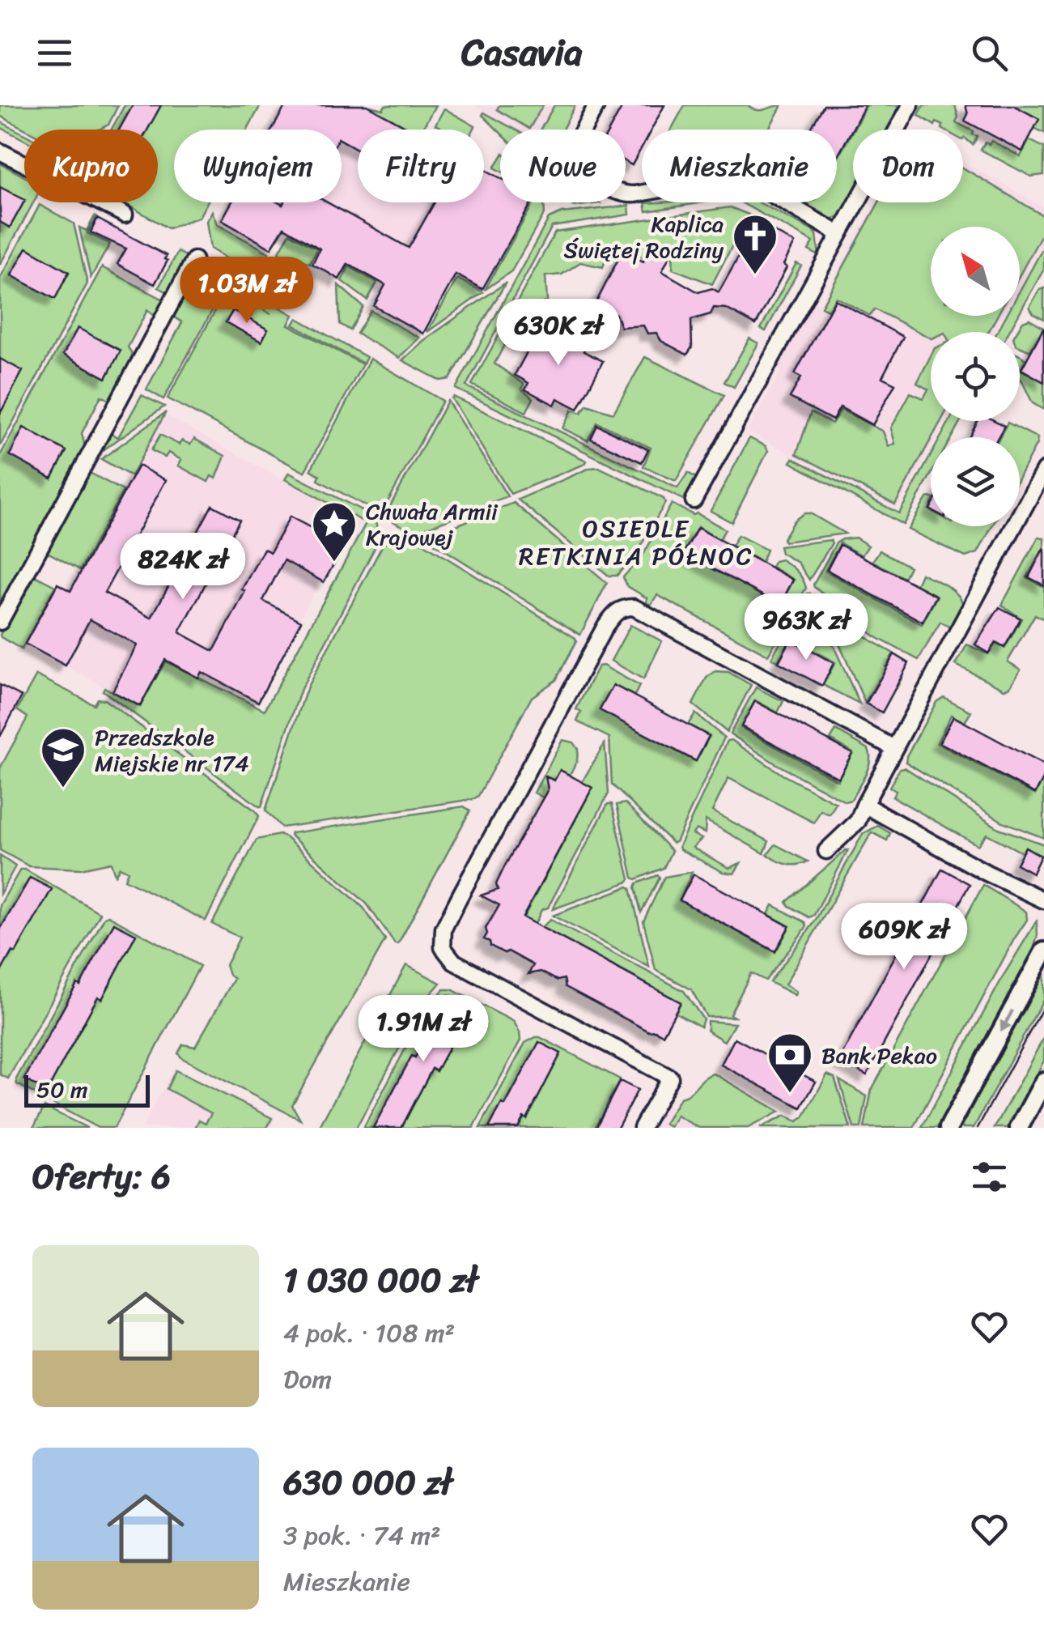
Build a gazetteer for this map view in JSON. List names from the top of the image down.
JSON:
{
  "districts": ["OSIEDLE RETKINIA PÓŁNOC"],
  "places": {
    "church": ["Kaplica Świętej Rodziny"],
    "place": ["Chwała Armii Krajowej"],
    "school or university": ["Przedszkole Miejskie nr 174"],
    "bank": ["Bank Pekao"]
  },
  "scale_bar": "50 m",
  "north": "top left",
  "page": {
    "header": "Casavia",
    "chip": [
      "Kupno",
      "Wynajem",
      "Filtry",
      "Nowe",
      "Mieszkanie",
      "Dom"
    ],
    "price": [
      "1.03M zł",
      "630K zł",
      "824K zł",
      "963K zł",
      "609K zł",
      "1.91M zł"
    ],
    "scale": "50 m",
    "heading": "Oferty: 6",
    "list": [
      {
        "name": "1 030 000 zł",
        "note": "4 pok. · 108 m² · Dom"
      },
      {
        "name": "630 000 zł",
        "note": "3 pok. · 74 m² · Mieszkanie"
      }
    ]
  }
}
